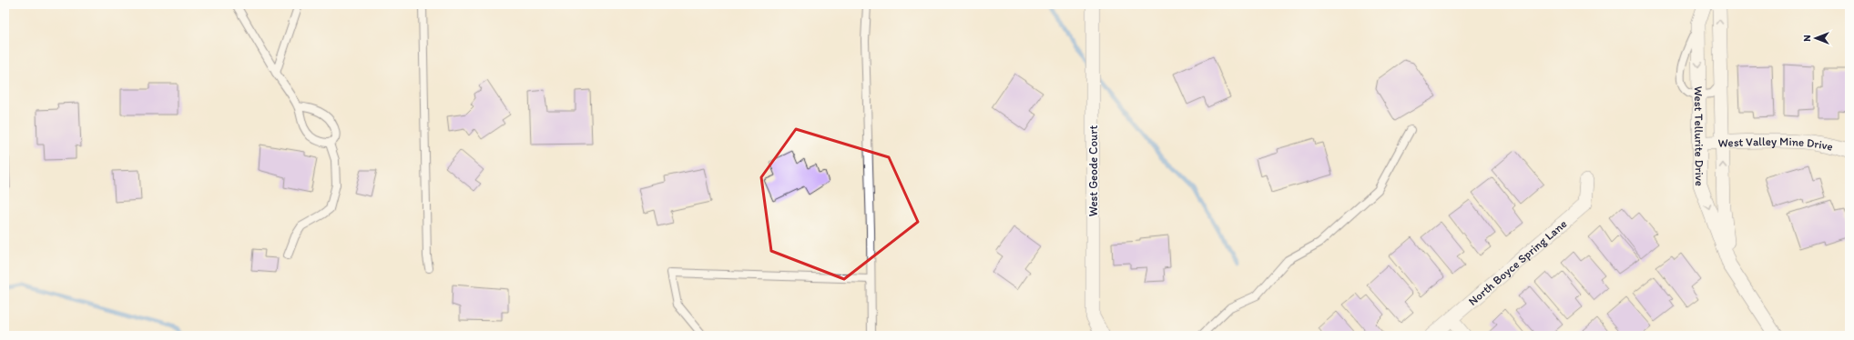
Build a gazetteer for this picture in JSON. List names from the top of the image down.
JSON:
{
  "streets": {
    "street": [
      "West Tellurite Drive",
      "West Valley Mine Drive",
      "West Geode Court",
      "North Boyce Spring Lane"
    ]
  },
  "crossings": [
    ["West Tellurite Drive", "West Valley Mine Drive"]
  ],
  "north": "left"
}
